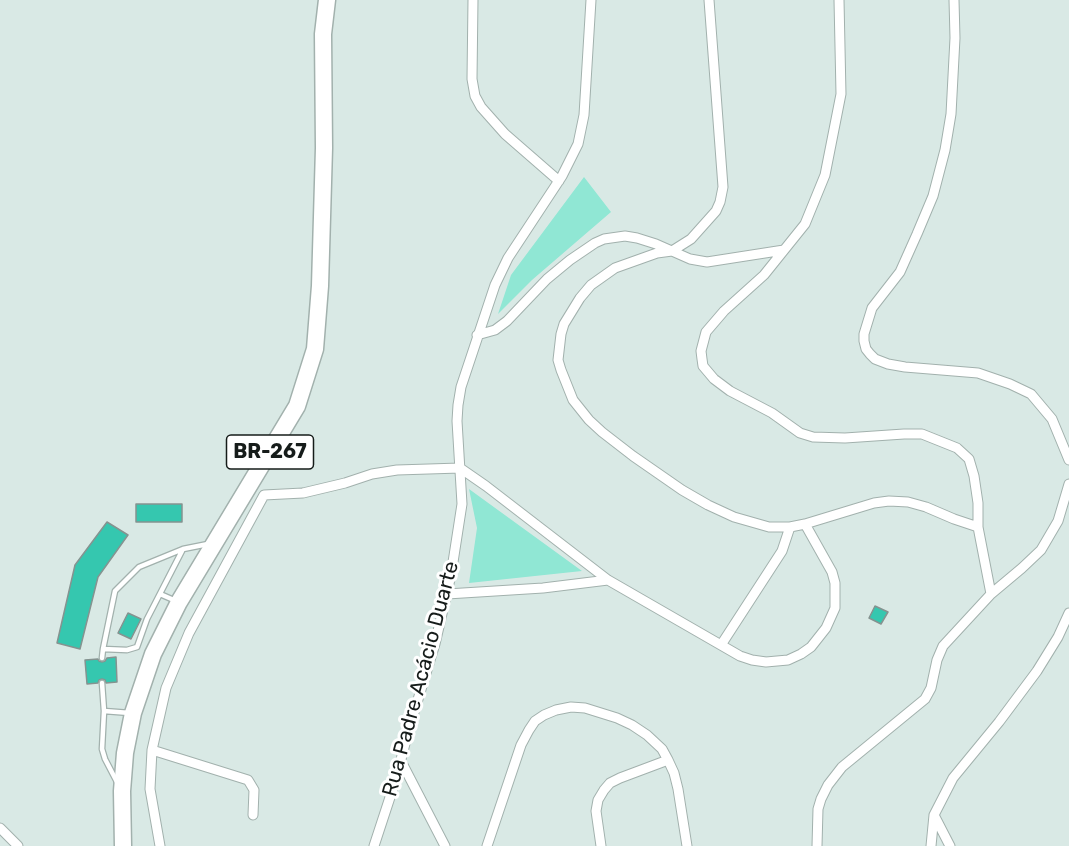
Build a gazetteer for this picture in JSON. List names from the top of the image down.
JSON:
{
  "streets": {
    "highway": ["BR-267"],
    "street": ["Rua Padre Acácio Duarte"]
  }
}
